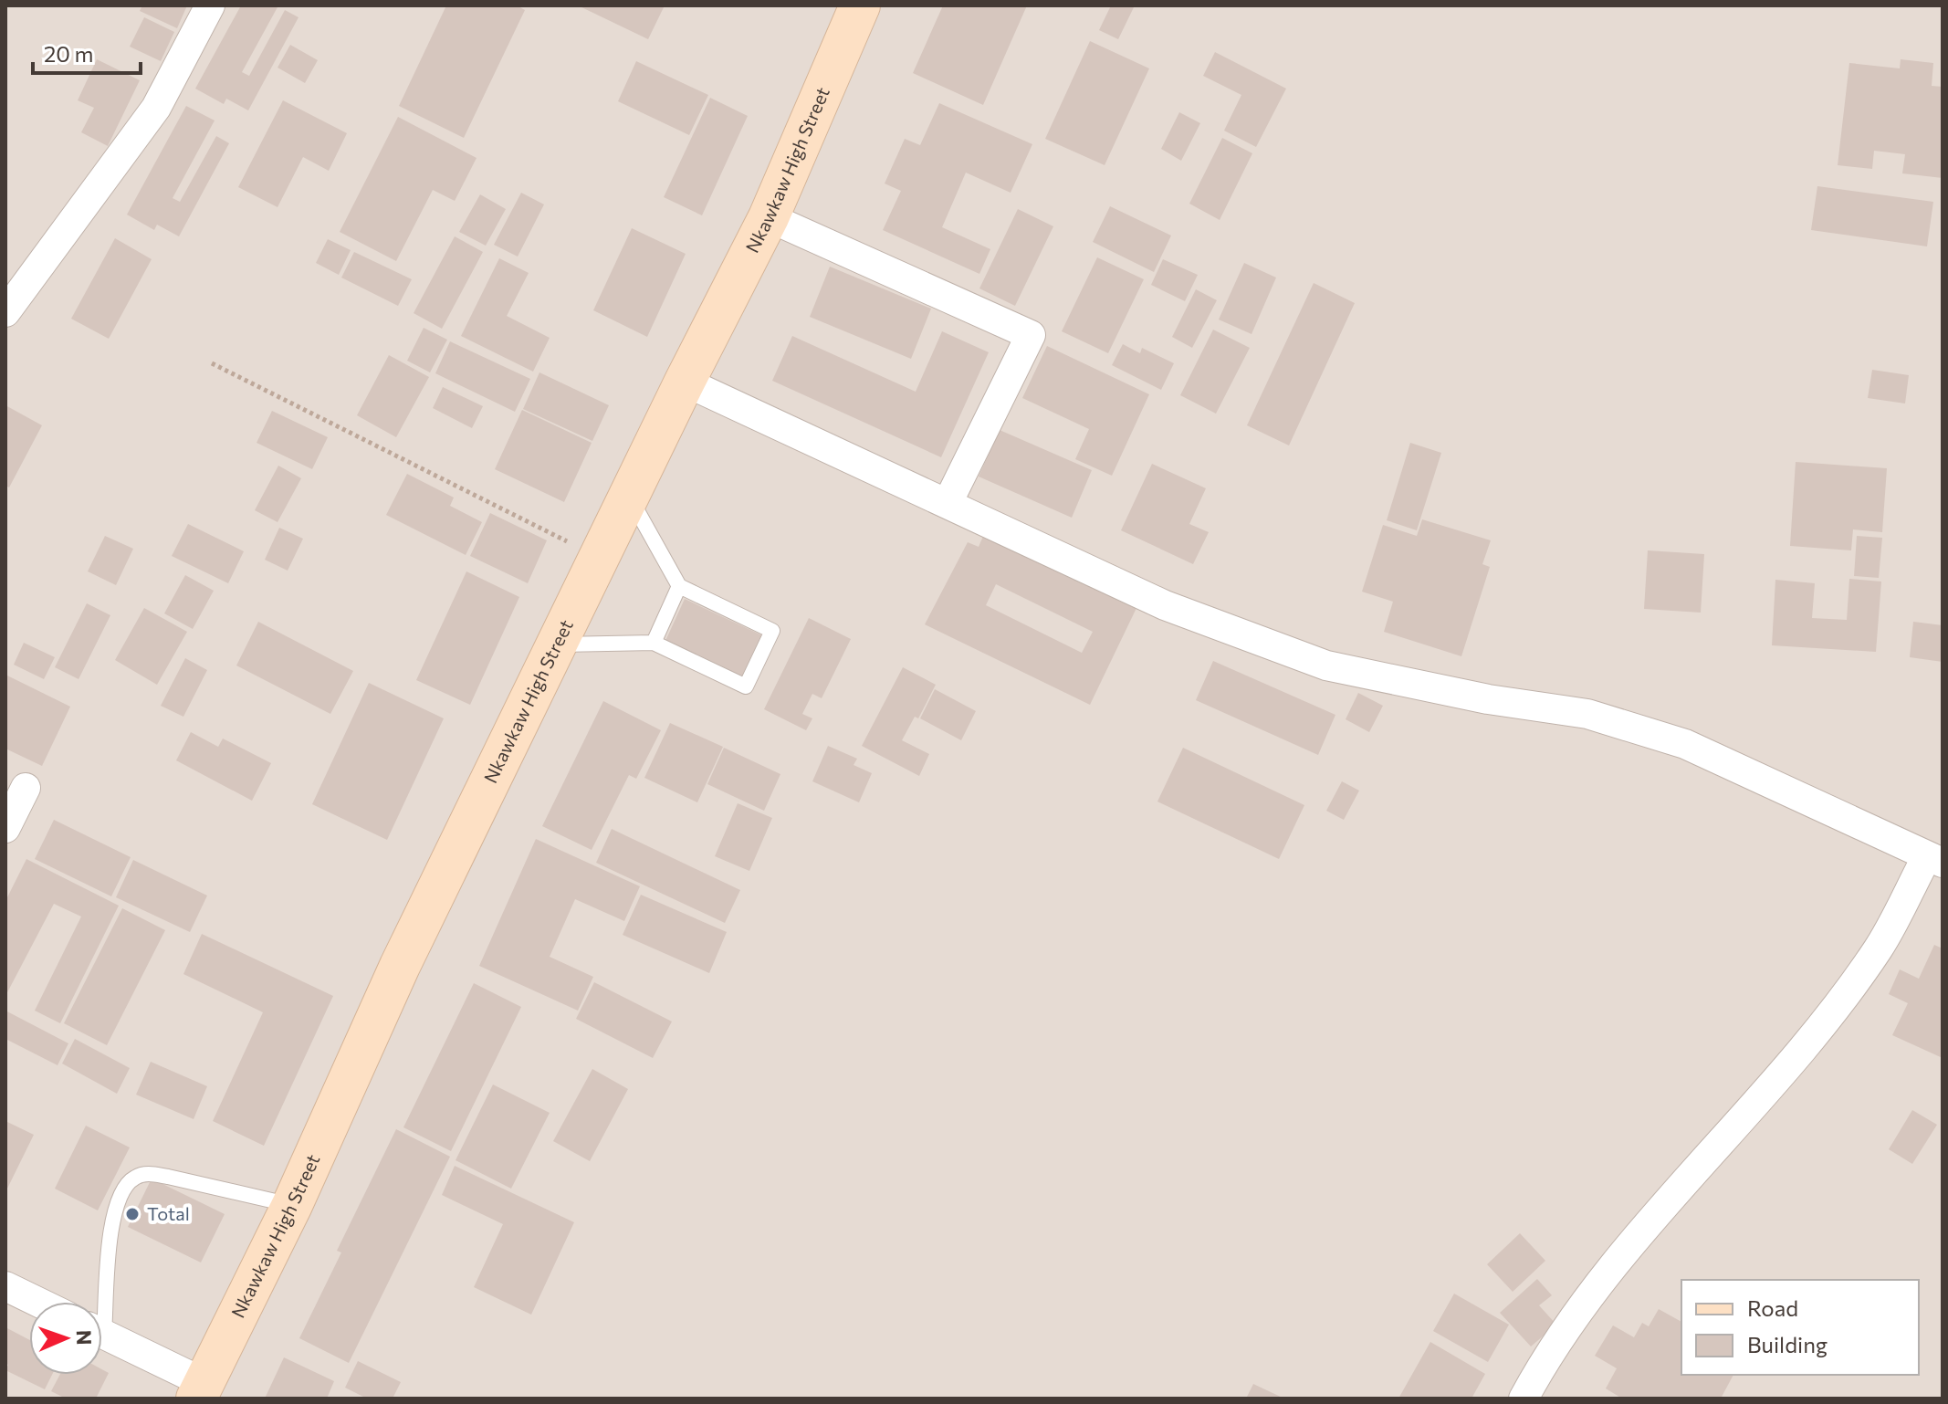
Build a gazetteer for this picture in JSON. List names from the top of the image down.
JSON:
{
  "streets": {
    "main road": ["Nkawkaw High Street"]
  },
  "places": ["Total"],
  "legend": ["Road", "Building"],
  "scale_bar": "20 m",
  "north": "right"
}
